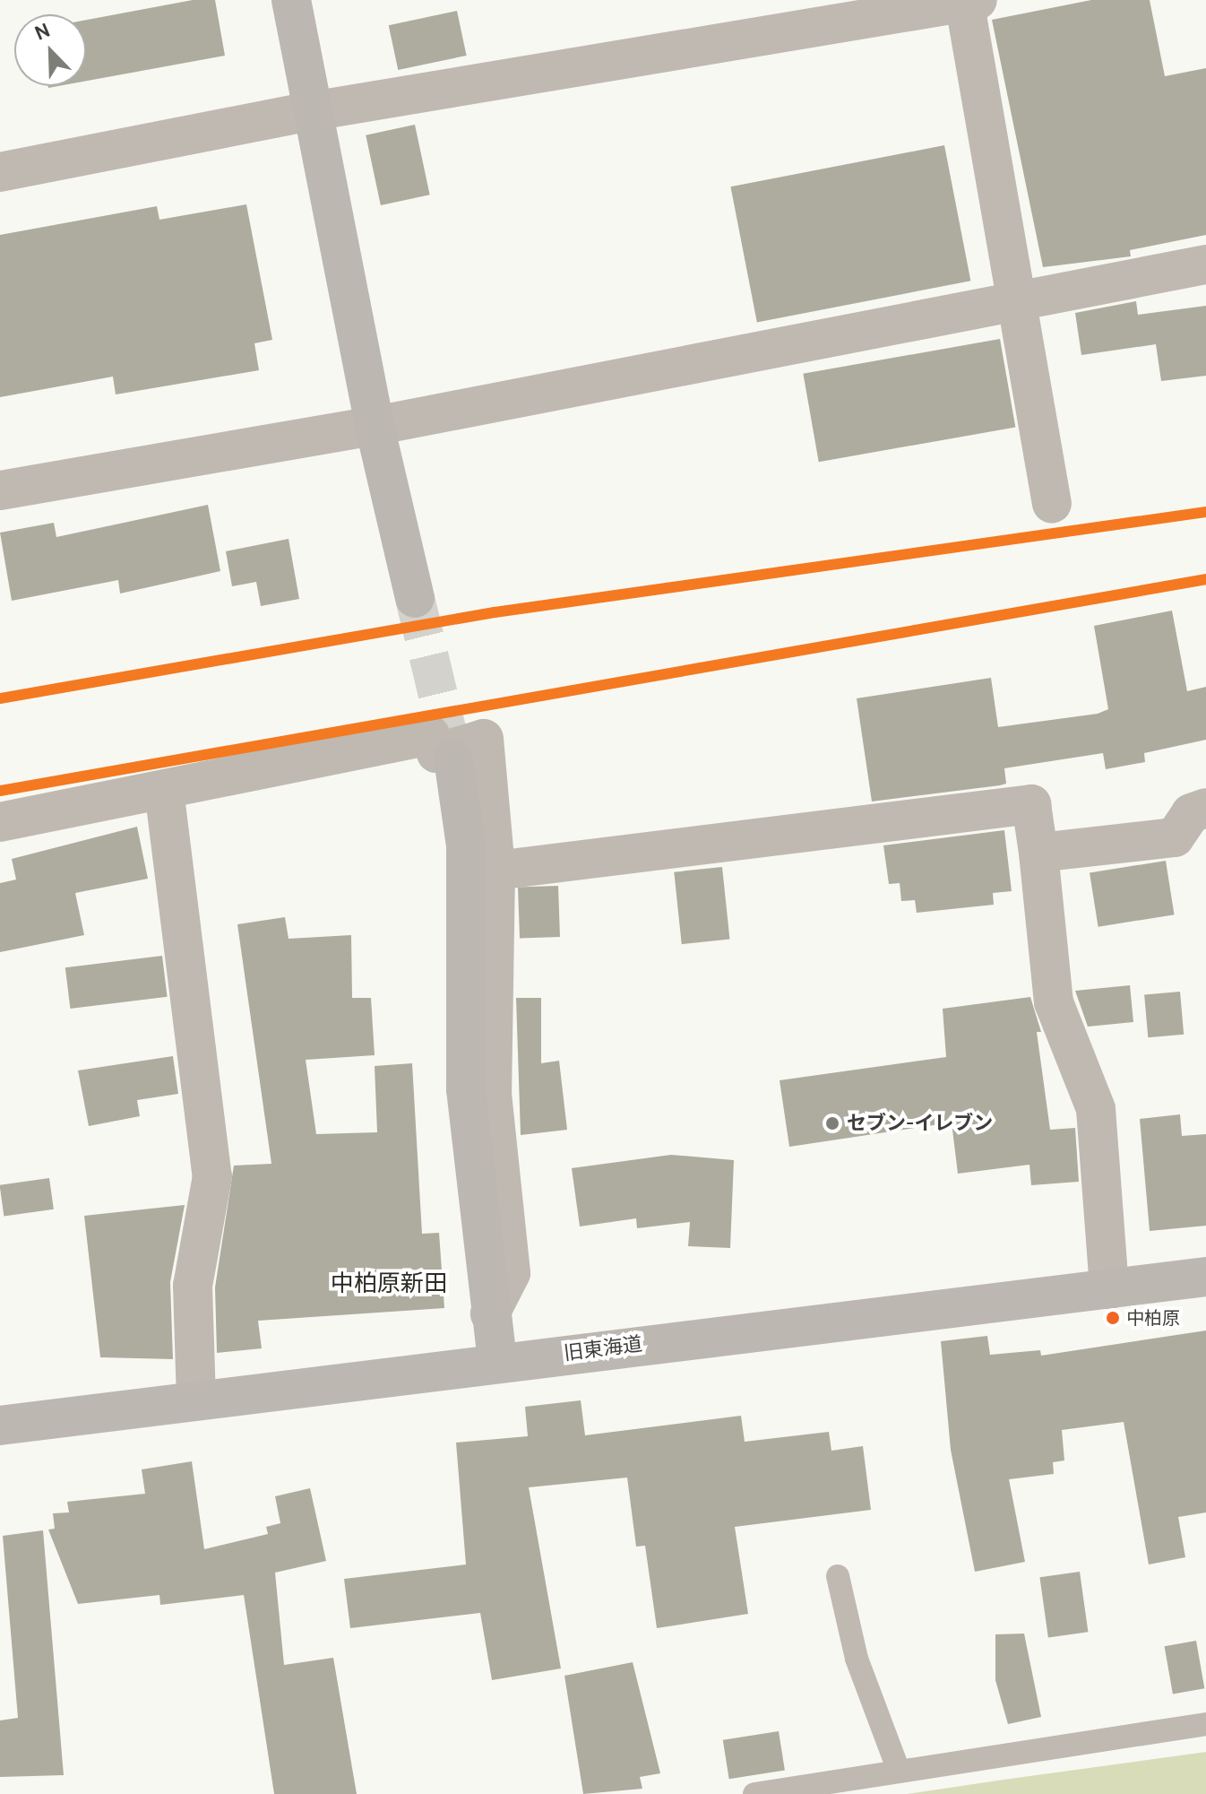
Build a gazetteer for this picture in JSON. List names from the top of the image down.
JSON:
{
  "streets": {
    "street": ["旧東海道"]
  },
  "districts": ["中柏原新田"],
  "places": ["セブン-イレブン", "中柏原"],
  "north": "top left"
}
